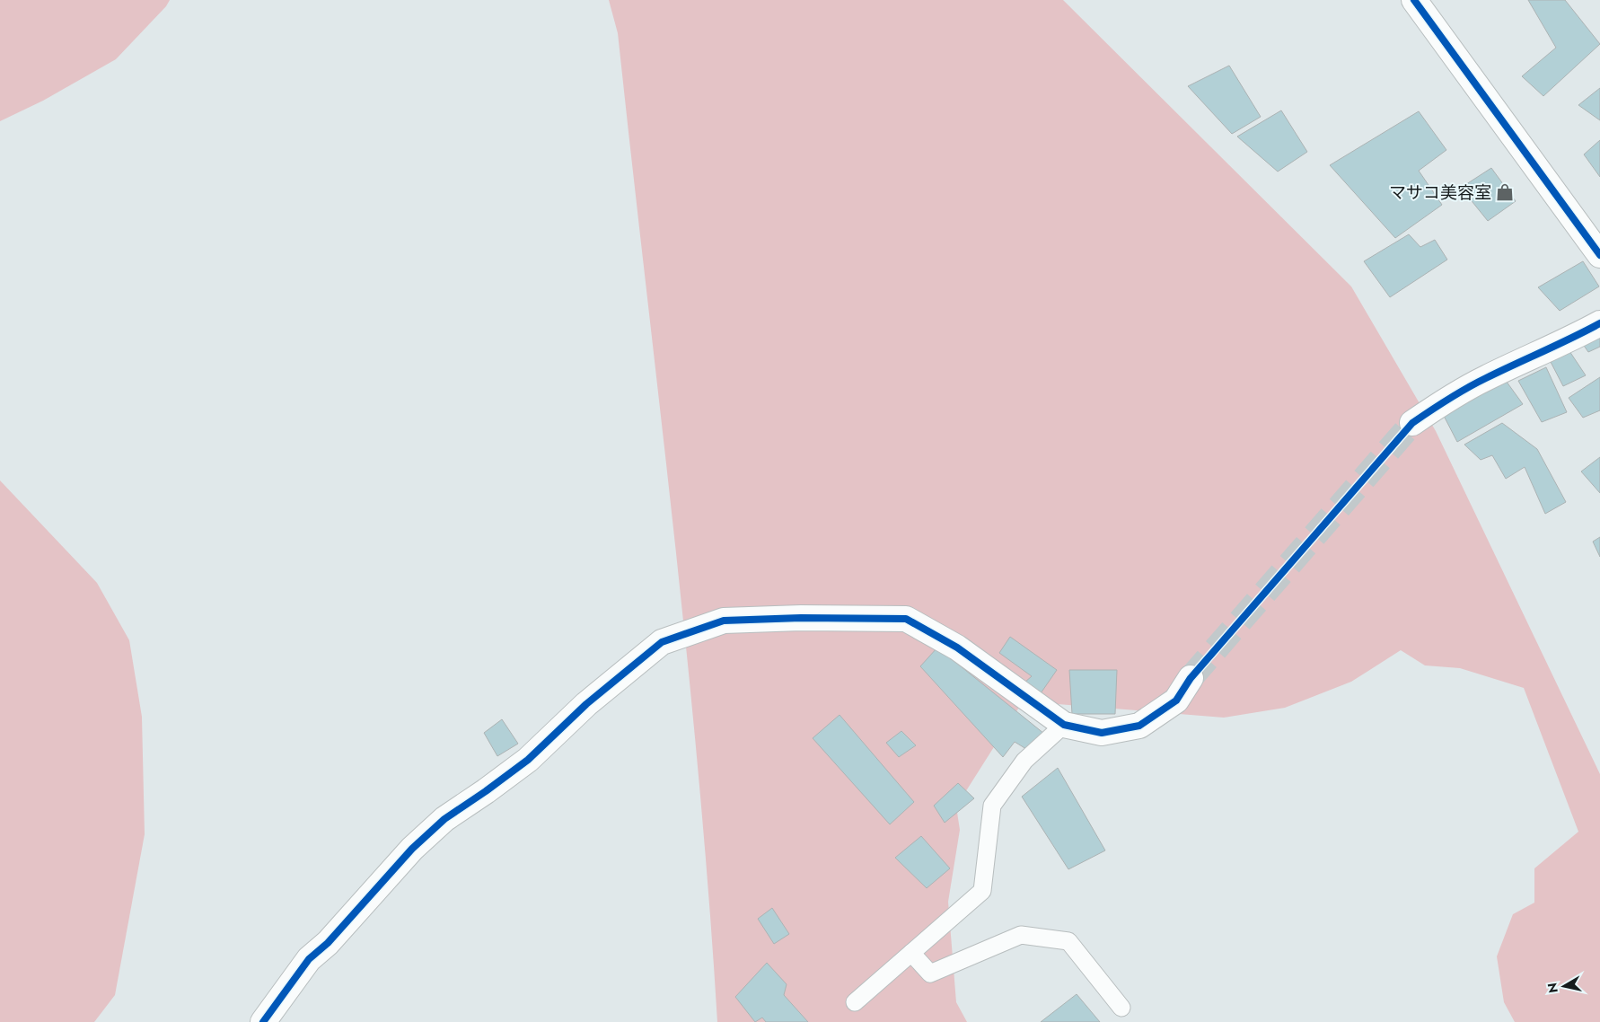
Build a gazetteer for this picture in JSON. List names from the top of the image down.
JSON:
{
  "places": {
    "shop": ["マサコ美容室"]
  },
  "north": "left"
}
